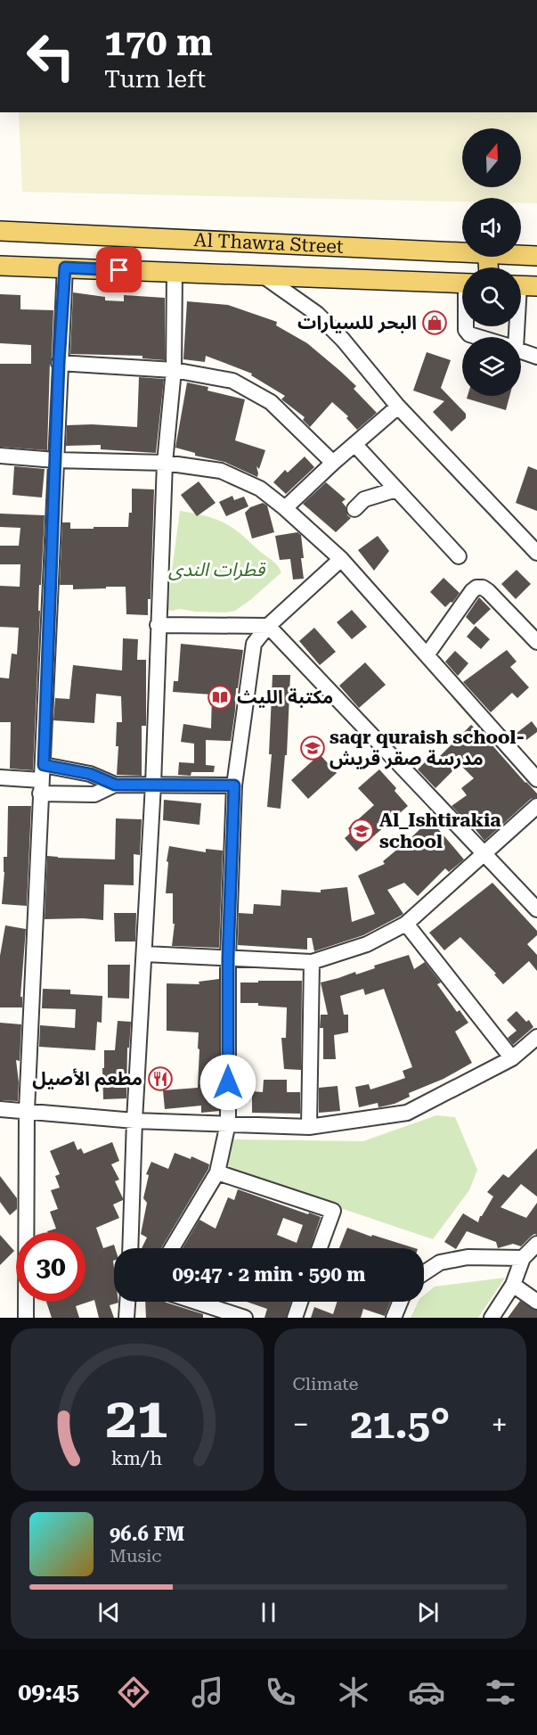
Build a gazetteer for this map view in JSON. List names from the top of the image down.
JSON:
{
  "streets": {
    "main road": ["Al Thawra Street"]
  },
  "parks": ["قطرات الندى"],
  "places": {
    "shop": ["البحر للسيارات"],
    "library": ["مكتبة الليث"],
    "school or university": ["saqr quraish school- مدرسة صقر قريش", "Al_Ishtirakia school"],
    "restaurant": ["مطعم الأصيل"]
  },
  "north": "top",
  "page": {
    "turn": ["170 m", "Turn left"],
    "limit": "30",
    "trip": "09:47 · 2 min · 590 m",
    "tile": "Climate",
    "heat": ["−", "21.5°", "+"],
    "song": ["96.6 FM", "Music"],
    "tabs": "09:45",
    "gauge": ["21", "km/h"]
  }
}
